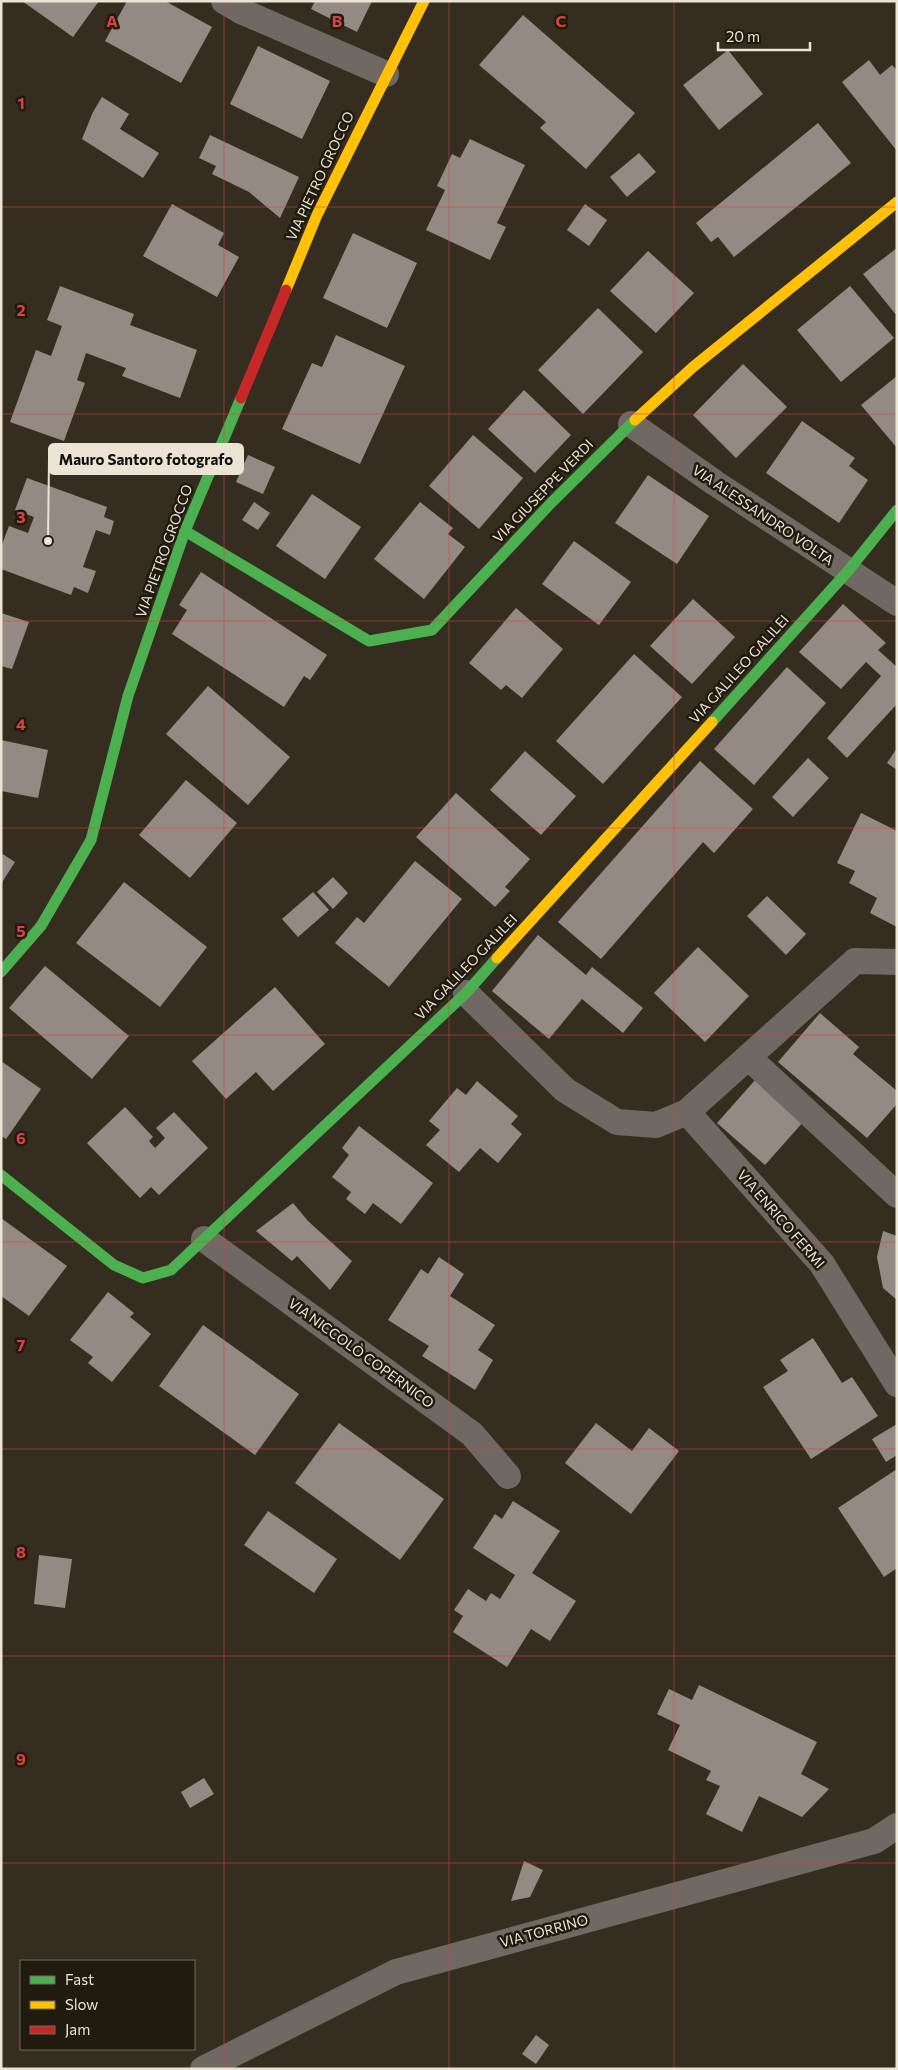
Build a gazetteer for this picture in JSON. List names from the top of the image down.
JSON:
{
  "streets": {
    "street": [
      "VIA PIETRO GROCCO",
      "VIA GIUSEPPE VERDI",
      "VIA ALESSANDRO VOLTA",
      "VIA GALILEO GALILEI",
      "VIA ENRICO FERMI",
      "VIA NICCOLÒ COPERNICO",
      "VIA TORRINO"
    ]
  },
  "crossings": [
    ["VIA PIETRO GROCCO", "VIA GIUSEPPE VERDI"],
    ["VIA GIUSEPPE VERDI", "VIA ALESSANDRO VOLTA"],
    ["VIA ALESSANDRO VOLTA", "VIA GALILEO GALILEI"],
    ["VIA GALILEO GALILEI", "VIA NICCOLÒ COPERNICO"]
  ],
  "places": ["Mauro Santoro fotografo"],
  "legend": ["Fast", "Slow", "Jam"],
  "scale_bar": "20 m",
  "grid": {
    "columns": ["A", "B", "C"],
    "rows": [
      "1",
      "2",
      "3",
      "4",
      "5",
      "6",
      "7",
      "8",
      "9"
    ]
  }
}
